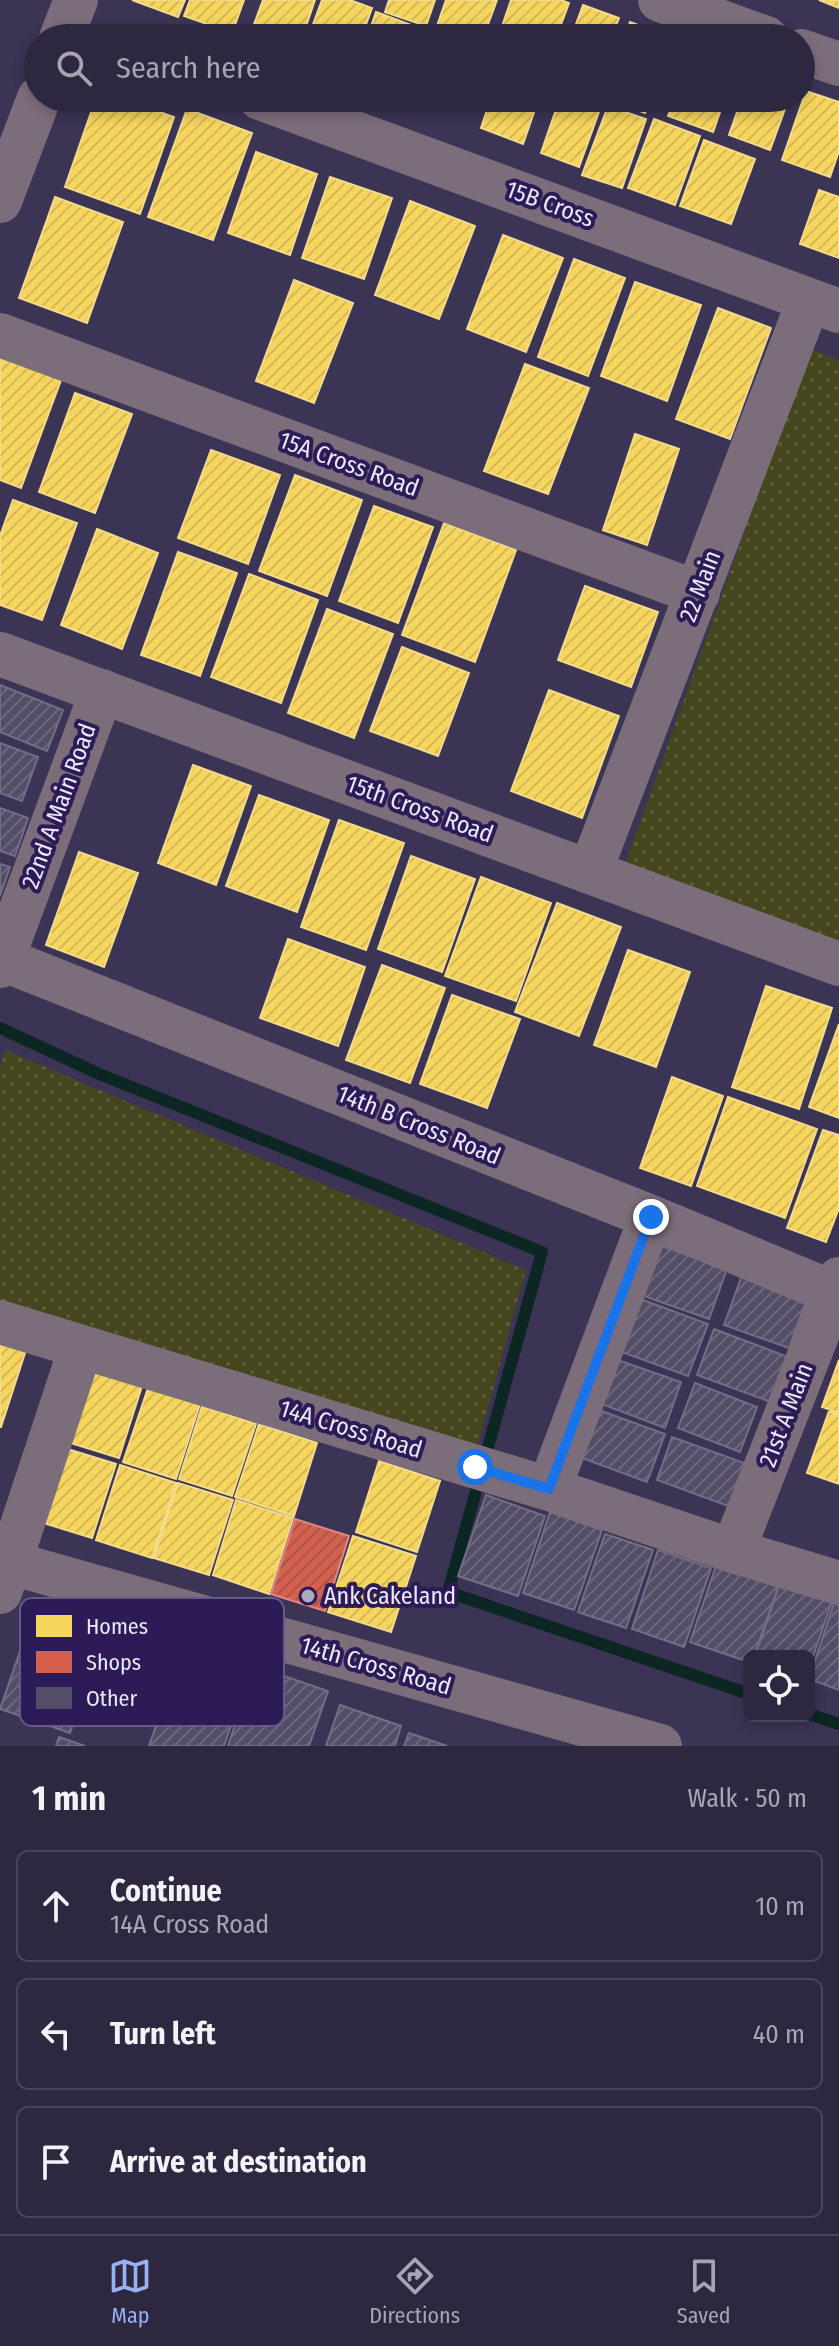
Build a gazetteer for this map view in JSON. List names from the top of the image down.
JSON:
{
  "streets": {
    "street": [
      "15B Cross",
      "15A Cross Road",
      "22 Main",
      "22nd A Main Road",
      "15th Cross Road",
      "14th B Cross Road",
      "21st A Main",
      "14A Cross Road",
      "14th Cross Road"
    ]
  },
  "crossings": [
    ["15B Cross", "22 Main"],
    ["15A Cross Road", "22 Main"],
    ["22 Main", "15th Cross Road"],
    ["22nd A Main Road", "15th Cross Road"],
    ["22nd A Main Road", "14th B Cross Road"],
    ["14th B Cross Road", "21st A Main"],
    ["21st A Main", "14A Cross Road"]
  ],
  "places": ["Ank Cakeland"],
  "legend": ["Homes", "Shops", "Other"],
  "page": {
    "search": "Search here",
    "heading": ["1 min", "Walk · 50 m"],
    "list": [
      ["Continue", "14A Cross Road", "10 m"],
      ["Turn left", "40 m"],
      "Arrive at destination"
    ],
    "nav": ["Map", "Directions", "Saved"]
  }
}
